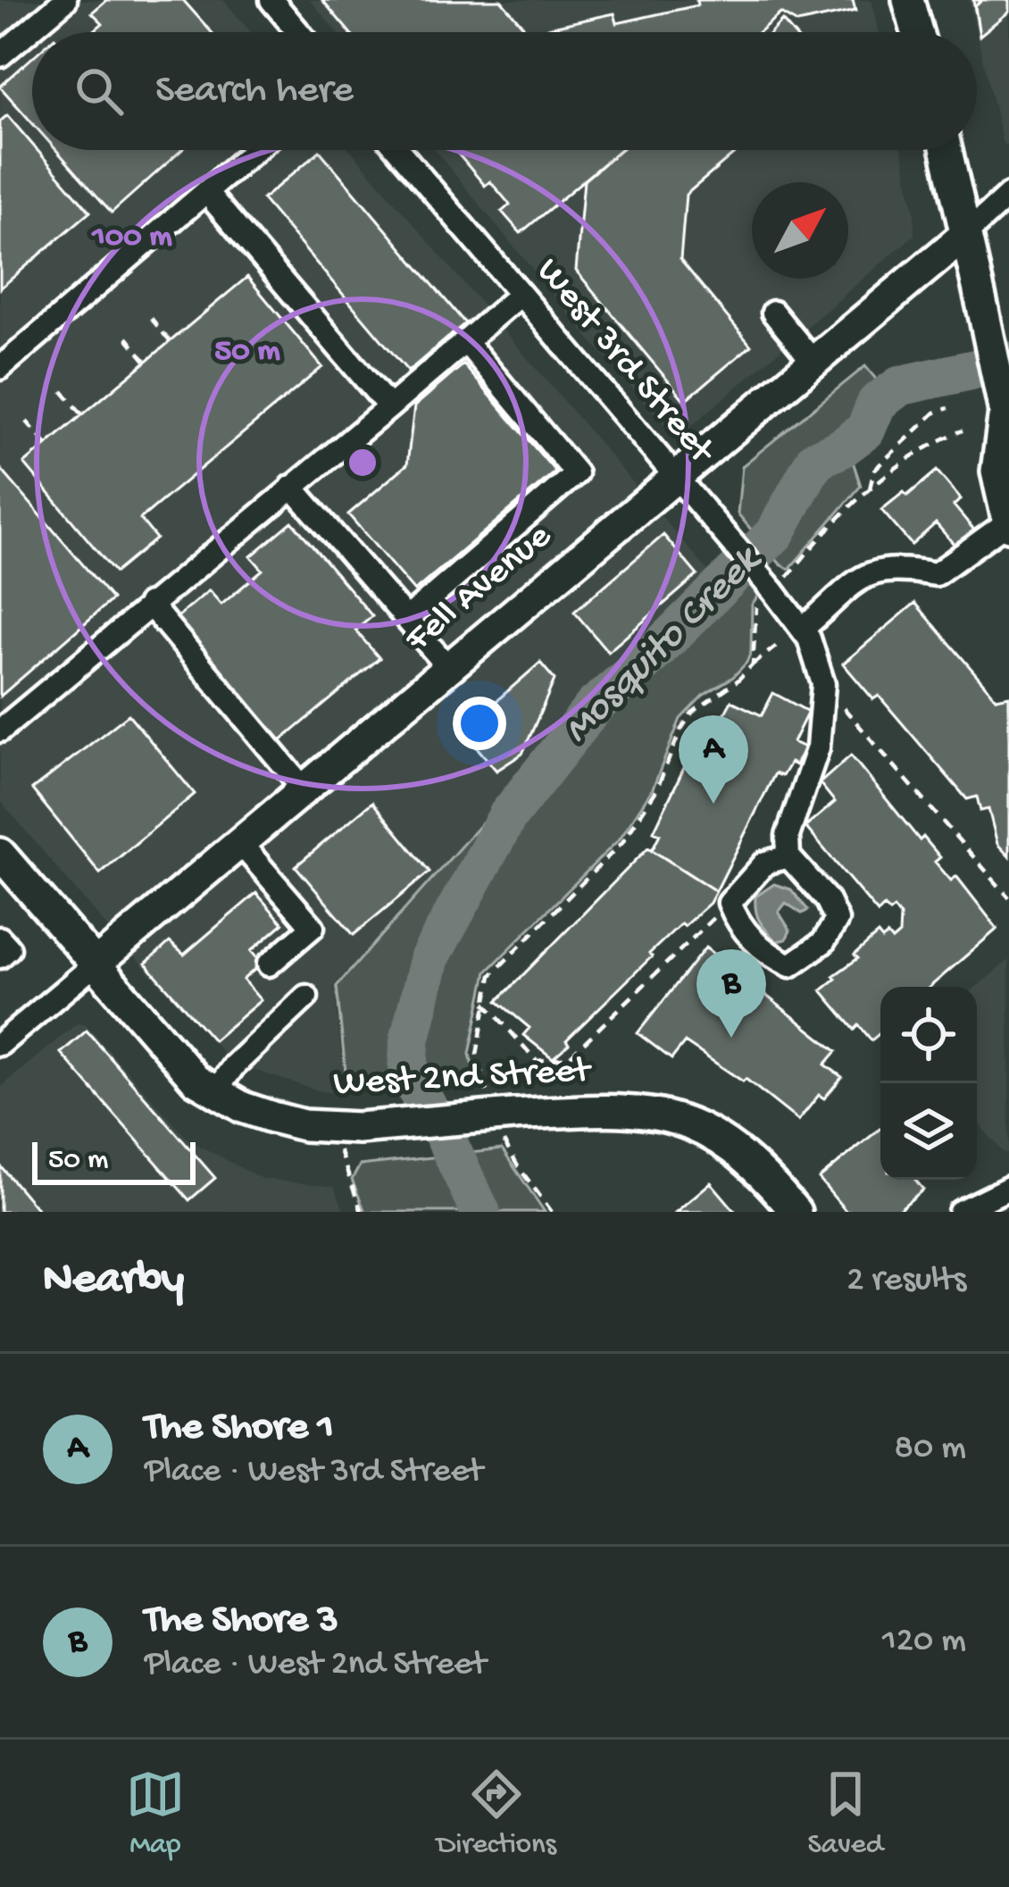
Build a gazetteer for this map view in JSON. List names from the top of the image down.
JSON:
{
  "streets": {
    "main road": ["Fell Avenue", "West 2nd Street"],
    "street": ["West 3rd Street"]
  },
  "crossings": [
    ["West 3rd Street", "Fell Avenue"],
    ["Fell Avenue", "West 2nd Street"]
  ],
  "water": ["Mosquito Creek"],
  "scale_bar": "50 m",
  "north": "top right",
  "page": {
    "search": "Search here",
    "pins": ["A", "B"],
    "scale": "50 m",
    "heading": ["Nearby", "2 results"],
    "list": [
      {
        "mark": "A",
        "name": "The Shore 1",
        "note": "Place · West 3rd Street",
        "value": "80 m"
      },
      {
        "mark": "B",
        "name": "The Shore 3",
        "note": "Place · West 2nd Street",
        "value": "120 m"
      }
    ],
    "nav": ["Map", "Directions", "Saved"]
  },
  "rings": ["100 m", "50 m"]
}
